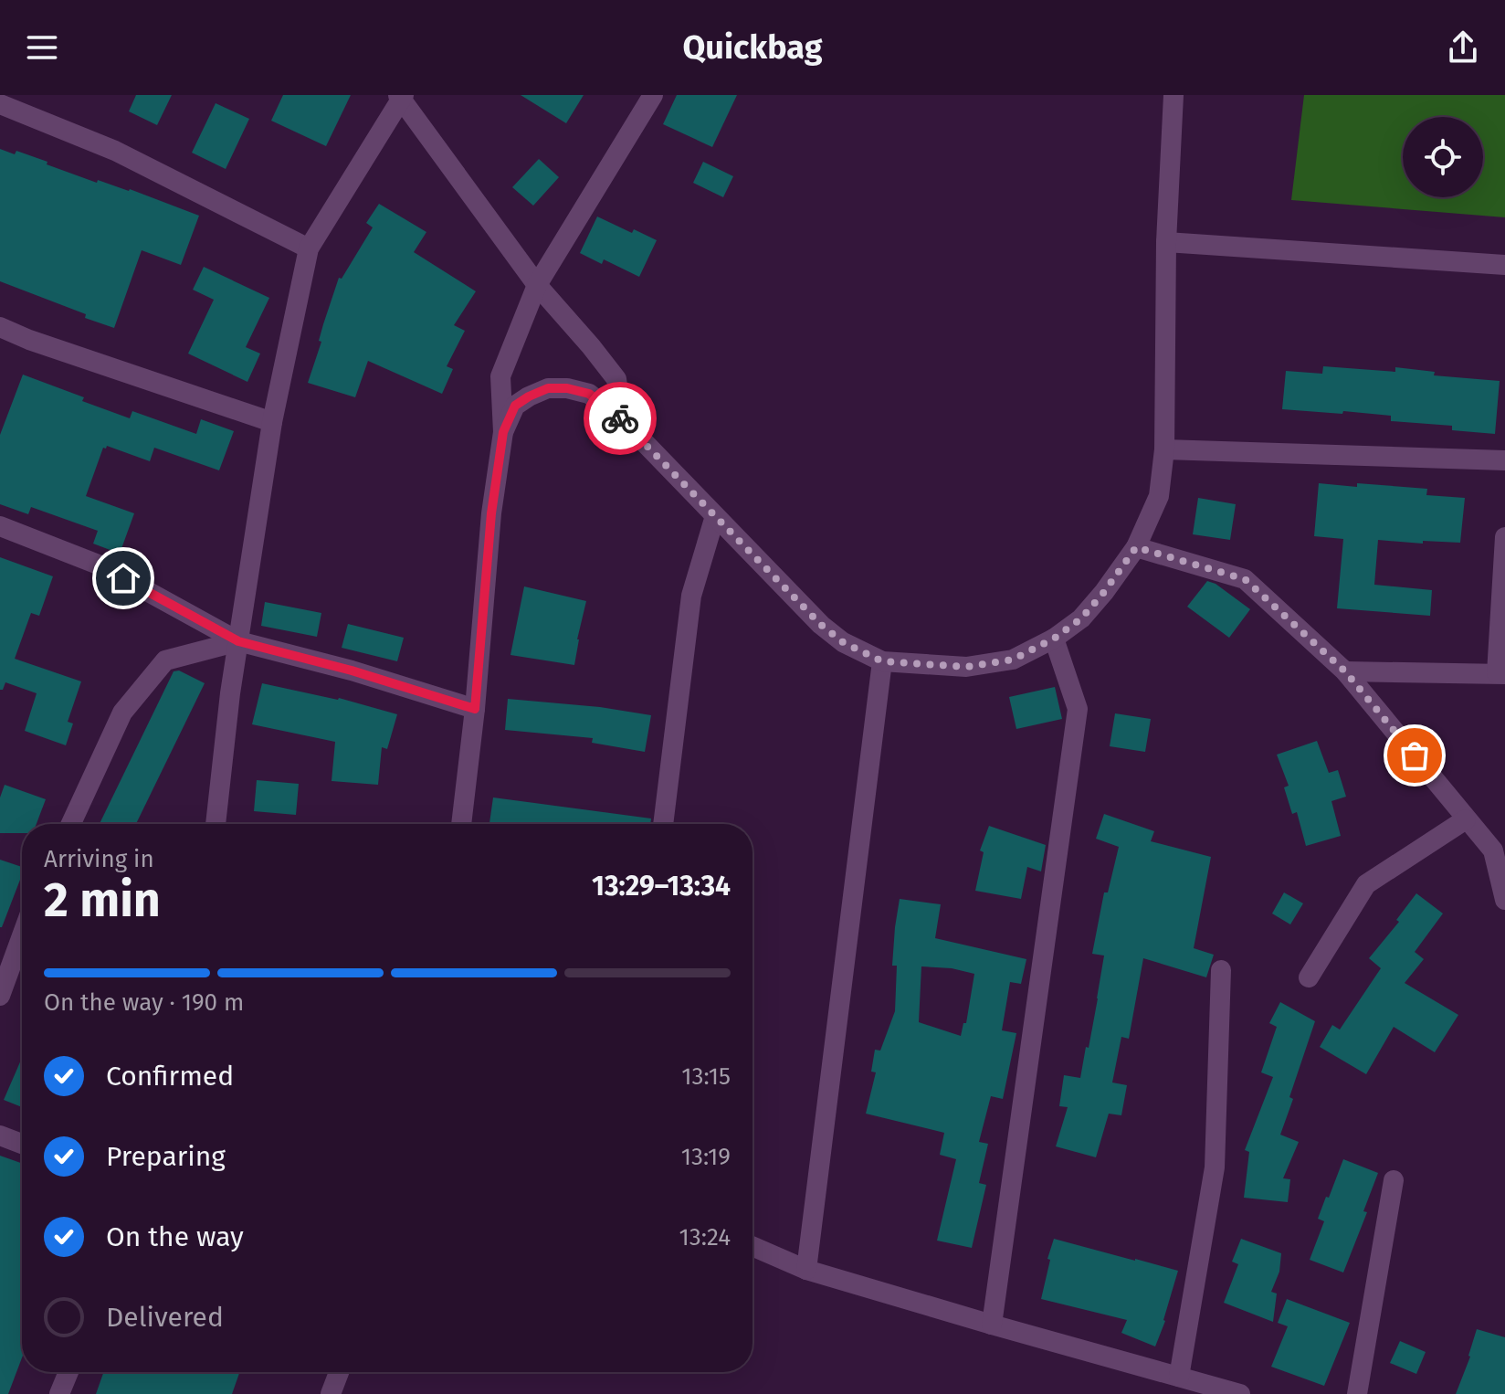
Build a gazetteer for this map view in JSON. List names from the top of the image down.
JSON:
{
  "page": {
    "header": "Quickbag",
    "heading": ["2 min", "Arriving in", "13:29–13:34"],
    "bar": "On the way · 190 m",
    "list": [
      ["Confirmed", "13:15"],
      ["Preparing", "13:19"],
      ["On the way", "13:24"],
      "Delivered"
    ]
  }
}
